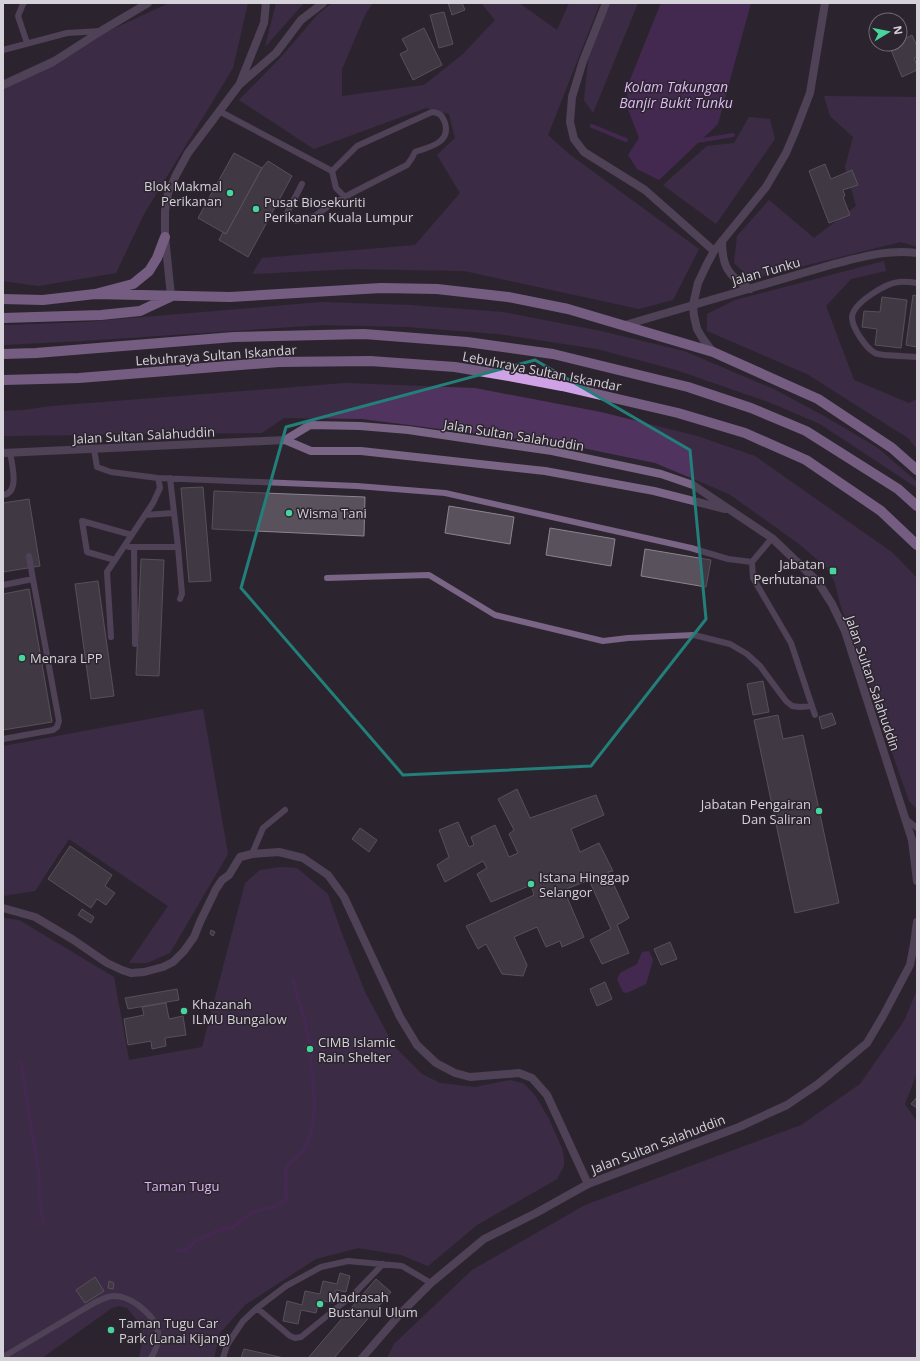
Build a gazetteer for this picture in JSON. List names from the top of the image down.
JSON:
{
  "streets": {
    "main road": ["Lebuhraya Sultan Iskandar"],
    "street": ["Jalan Tunku", "Jalan Sultan Salahuddin"]
  },
  "water": ["Kolam Takungan Banjir Bukit Tunku"],
  "parks": ["Taman Tugu"],
  "places": {
    "other": [
      "Blok Makmal Perikanan",
      "Pusat Biosekuriti Perikanan Kuala Lumpur",
      "Wisma Tani",
      "Menara LPP",
      "Jabatan Pengairan Dan Saliran",
      "Istana Hinggap Selangor",
      "Khazanah ILMU Bungalow",
      "CIMB Islamic Rain Shelter",
      "Madrasah Bustanul Ulum",
      "Taman Tugu Car Park (Lanai Kijang)"
    ],
    "transit": ["Jabatan Perhutanan"]
  },
  "north": "right"
}
